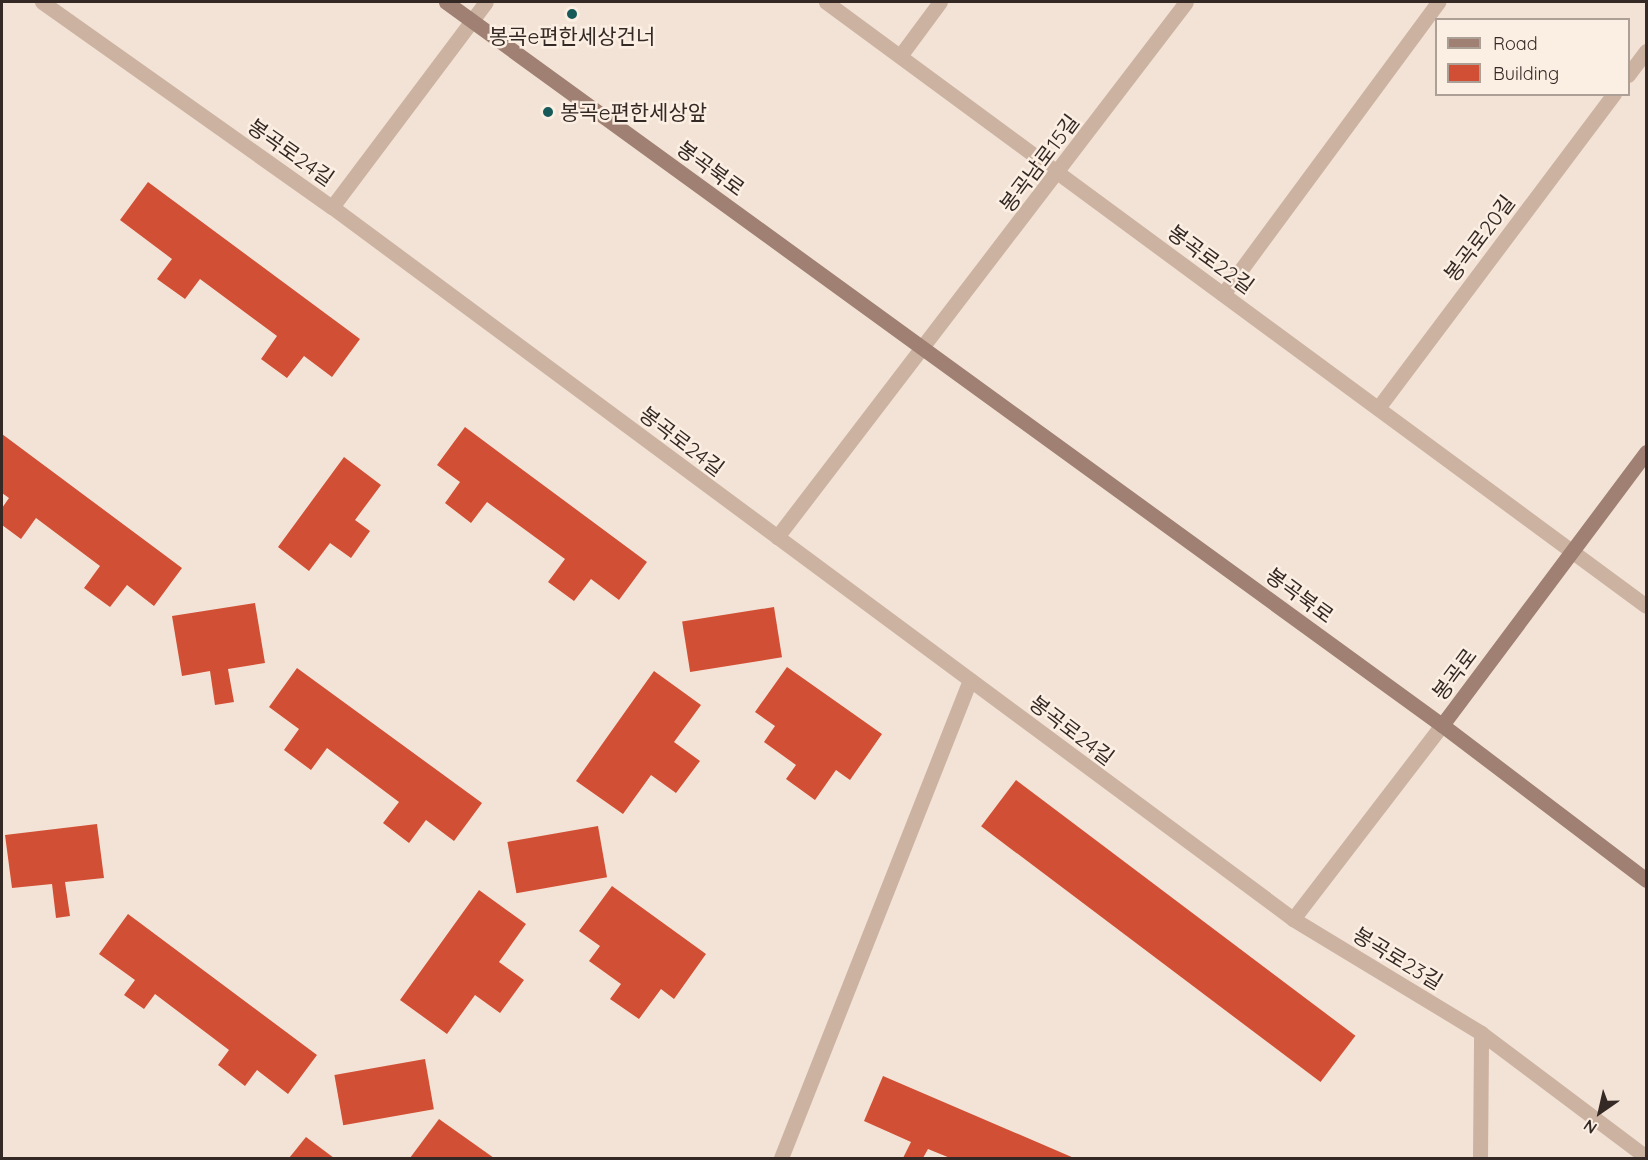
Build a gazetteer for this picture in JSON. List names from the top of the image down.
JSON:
{
  "streets": {
    "street": [
      "봉곡로24길",
      "봉곡남로15길",
      "봉곡북로",
      "봉곡로20길",
      "봉곡로22길",
      "봉곡로",
      "봉곡로23길"
    ]
  },
  "crossings": [
    ["봉곡로24길", "봉곡로"],
    ["봉곡로24길", "봉곡로23길"],
    ["봉곡남로15길", "봉곡북로"],
    ["봉곡남로15길", "봉곡로22길"],
    ["봉곡북로", "봉곡로"],
    ["봉곡로20길", "봉곡로22길"],
    ["봉곡로22길", "봉곡로"],
    ["봉곡로", "봉곡로23길"]
  ],
  "places": ["봉곡e편한세상건너", "봉곡e편한세상앞"],
  "legend": ["Road", "Building"],
  "north": "bottom left"
}
